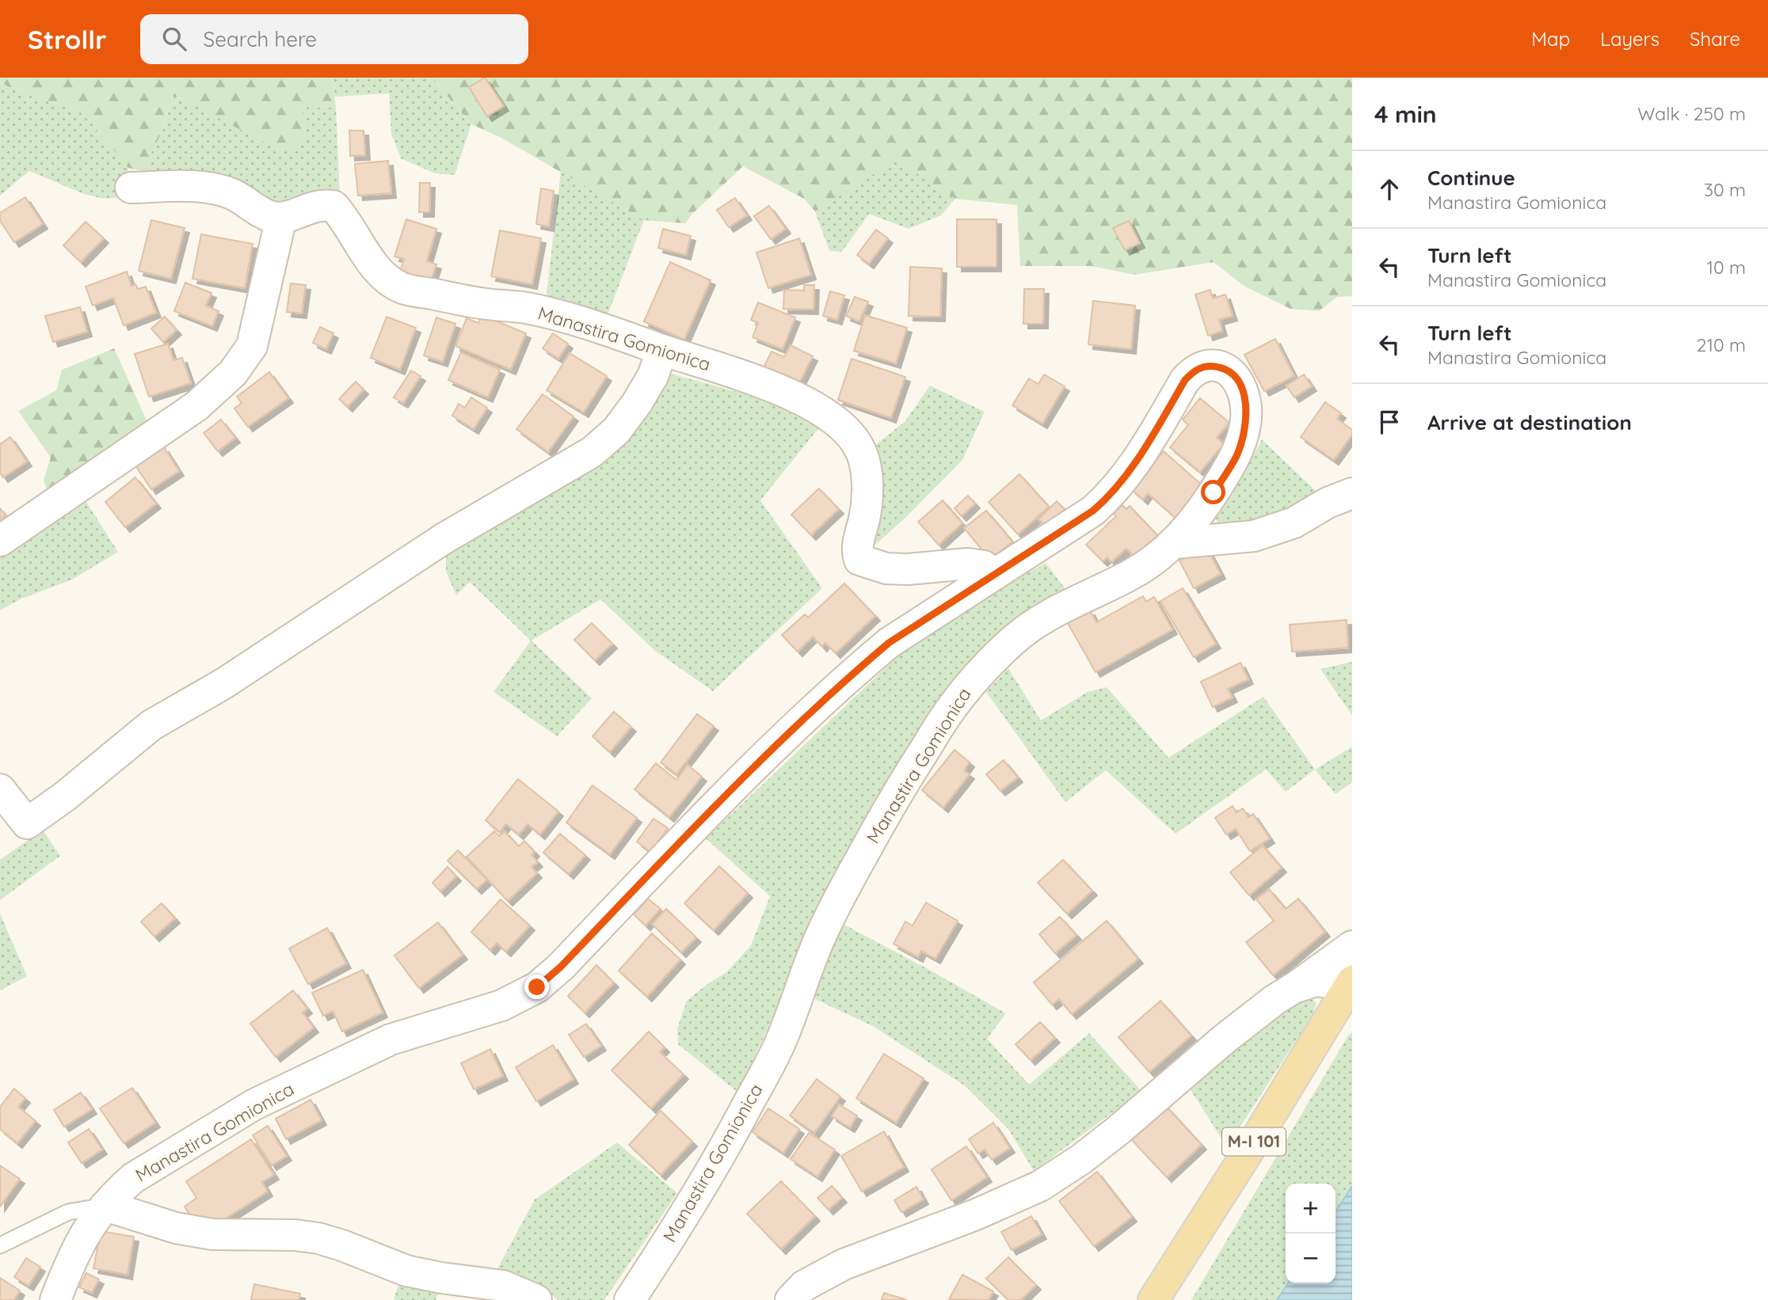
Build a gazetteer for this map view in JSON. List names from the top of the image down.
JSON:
{
  "streets": {
    "main road": ["M-I 101"],
    "street": ["Manastira Gomionica"]
  },
  "page": {
    "header": "Strollr",
    "search": "Search here",
    "nav": ["Map", "Layers", "Share"],
    "heading": ["4 min", "Walk · 250 m"],
    "list": [
      ["Continue", "Manastira Gomionica", "30 m"],
      ["Turn left", "Manastira Gomionica", "10 m"],
      ["Turn left", "Manastira Gomionica", "210 m"],
      "Arrive at destination"
    ],
    "map_buttons": ["+", "−"]
  }
}
